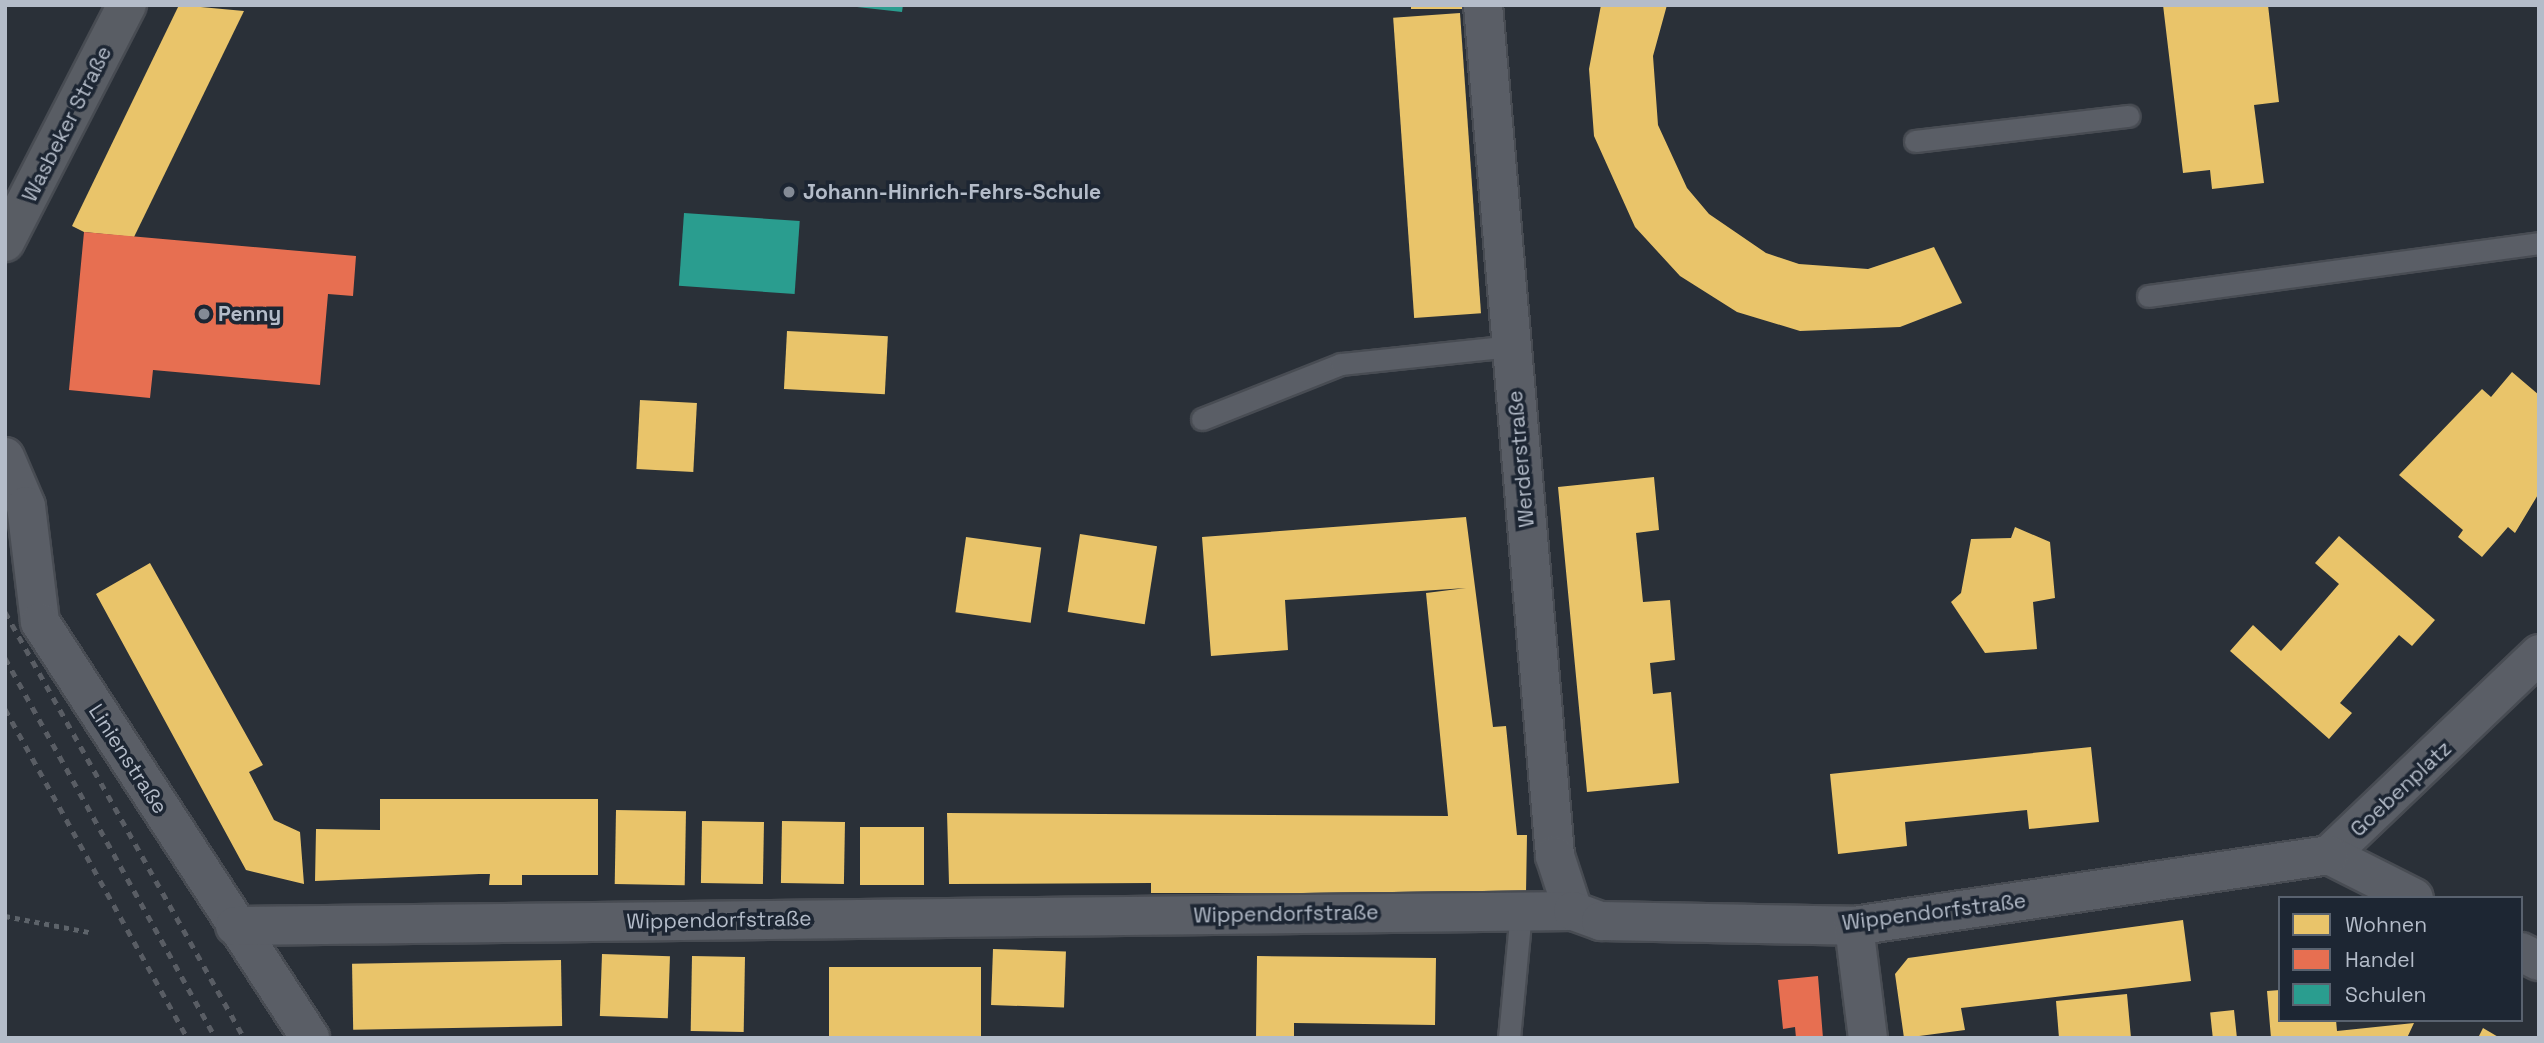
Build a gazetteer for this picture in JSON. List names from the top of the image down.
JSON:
{
  "streets": {
    "street": [
      "Wasbeker Straße",
      "Werderstraße",
      "Linienstraße",
      "Goebenplatz",
      "Wippendorfstraße"
    ]
  },
  "crossings": [
    ["Werderstraße", "Wippendorfstraße"],
    ["Linienstraße", "Wippendorfstraße"],
    ["Goebenplatz", "Wippendorfstraße"]
  ],
  "places": ["Johann-Hinrich-Fehrs-Schule", "Penny"],
  "legend": ["Wohnen", "Handel", "Schulen"]
}
